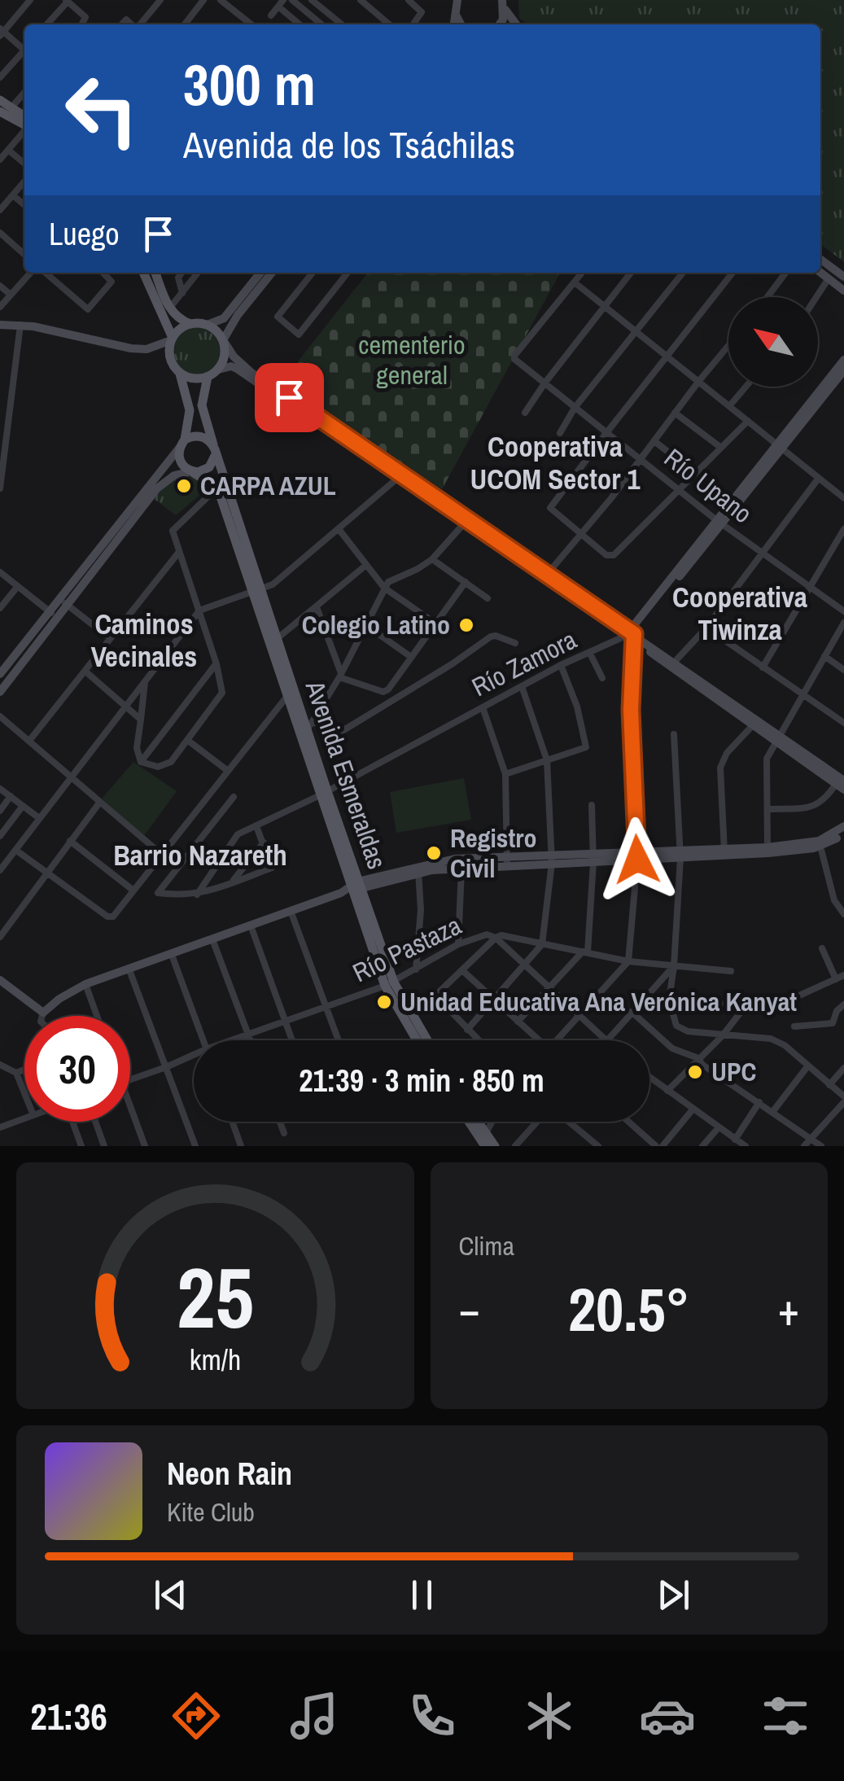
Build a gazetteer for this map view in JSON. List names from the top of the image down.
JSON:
{
  "streets": {
    "main road": ["Río Zamora", "Avenida Esmeraldas"],
    "street": ["Río Upano", "Río Pastaza"]
  },
  "crossings": [
    ["Río Upano", "Río Zamora"],
    ["Río Zamora", "Avenida Esmeraldas"],
    ["Avenida Esmeraldas", "Río Pastaza"]
  ],
  "districts": [
    "Cooperativa UCOM Sector 1",
    "Cooperativa Tiwinza",
    "Caminos Vecinales",
    "Barrio Nazareth"
  ],
  "parks": ["cementerio general"],
  "places": [
    "CARPA AZUL",
    "Colegio Latino",
    "Registro Civil",
    "Unidad Educativa Ana Verónica Kanyat",
    "UPC"
  ],
  "north": "top left",
  "page": {
    "turn": ["300 m", "Avenida de los Tsáchilas"],
    "then": "Luego",
    "limit": "30",
    "trip": "21:39 · 3 min · 850 m",
    "tile": "Clima",
    "heat": ["−", "20.5°", "+"],
    "song": ["Neon Rain", "Kite Club"],
    "tabs": "21:36",
    "gauge": ["25", "km/h"]
  }
}
